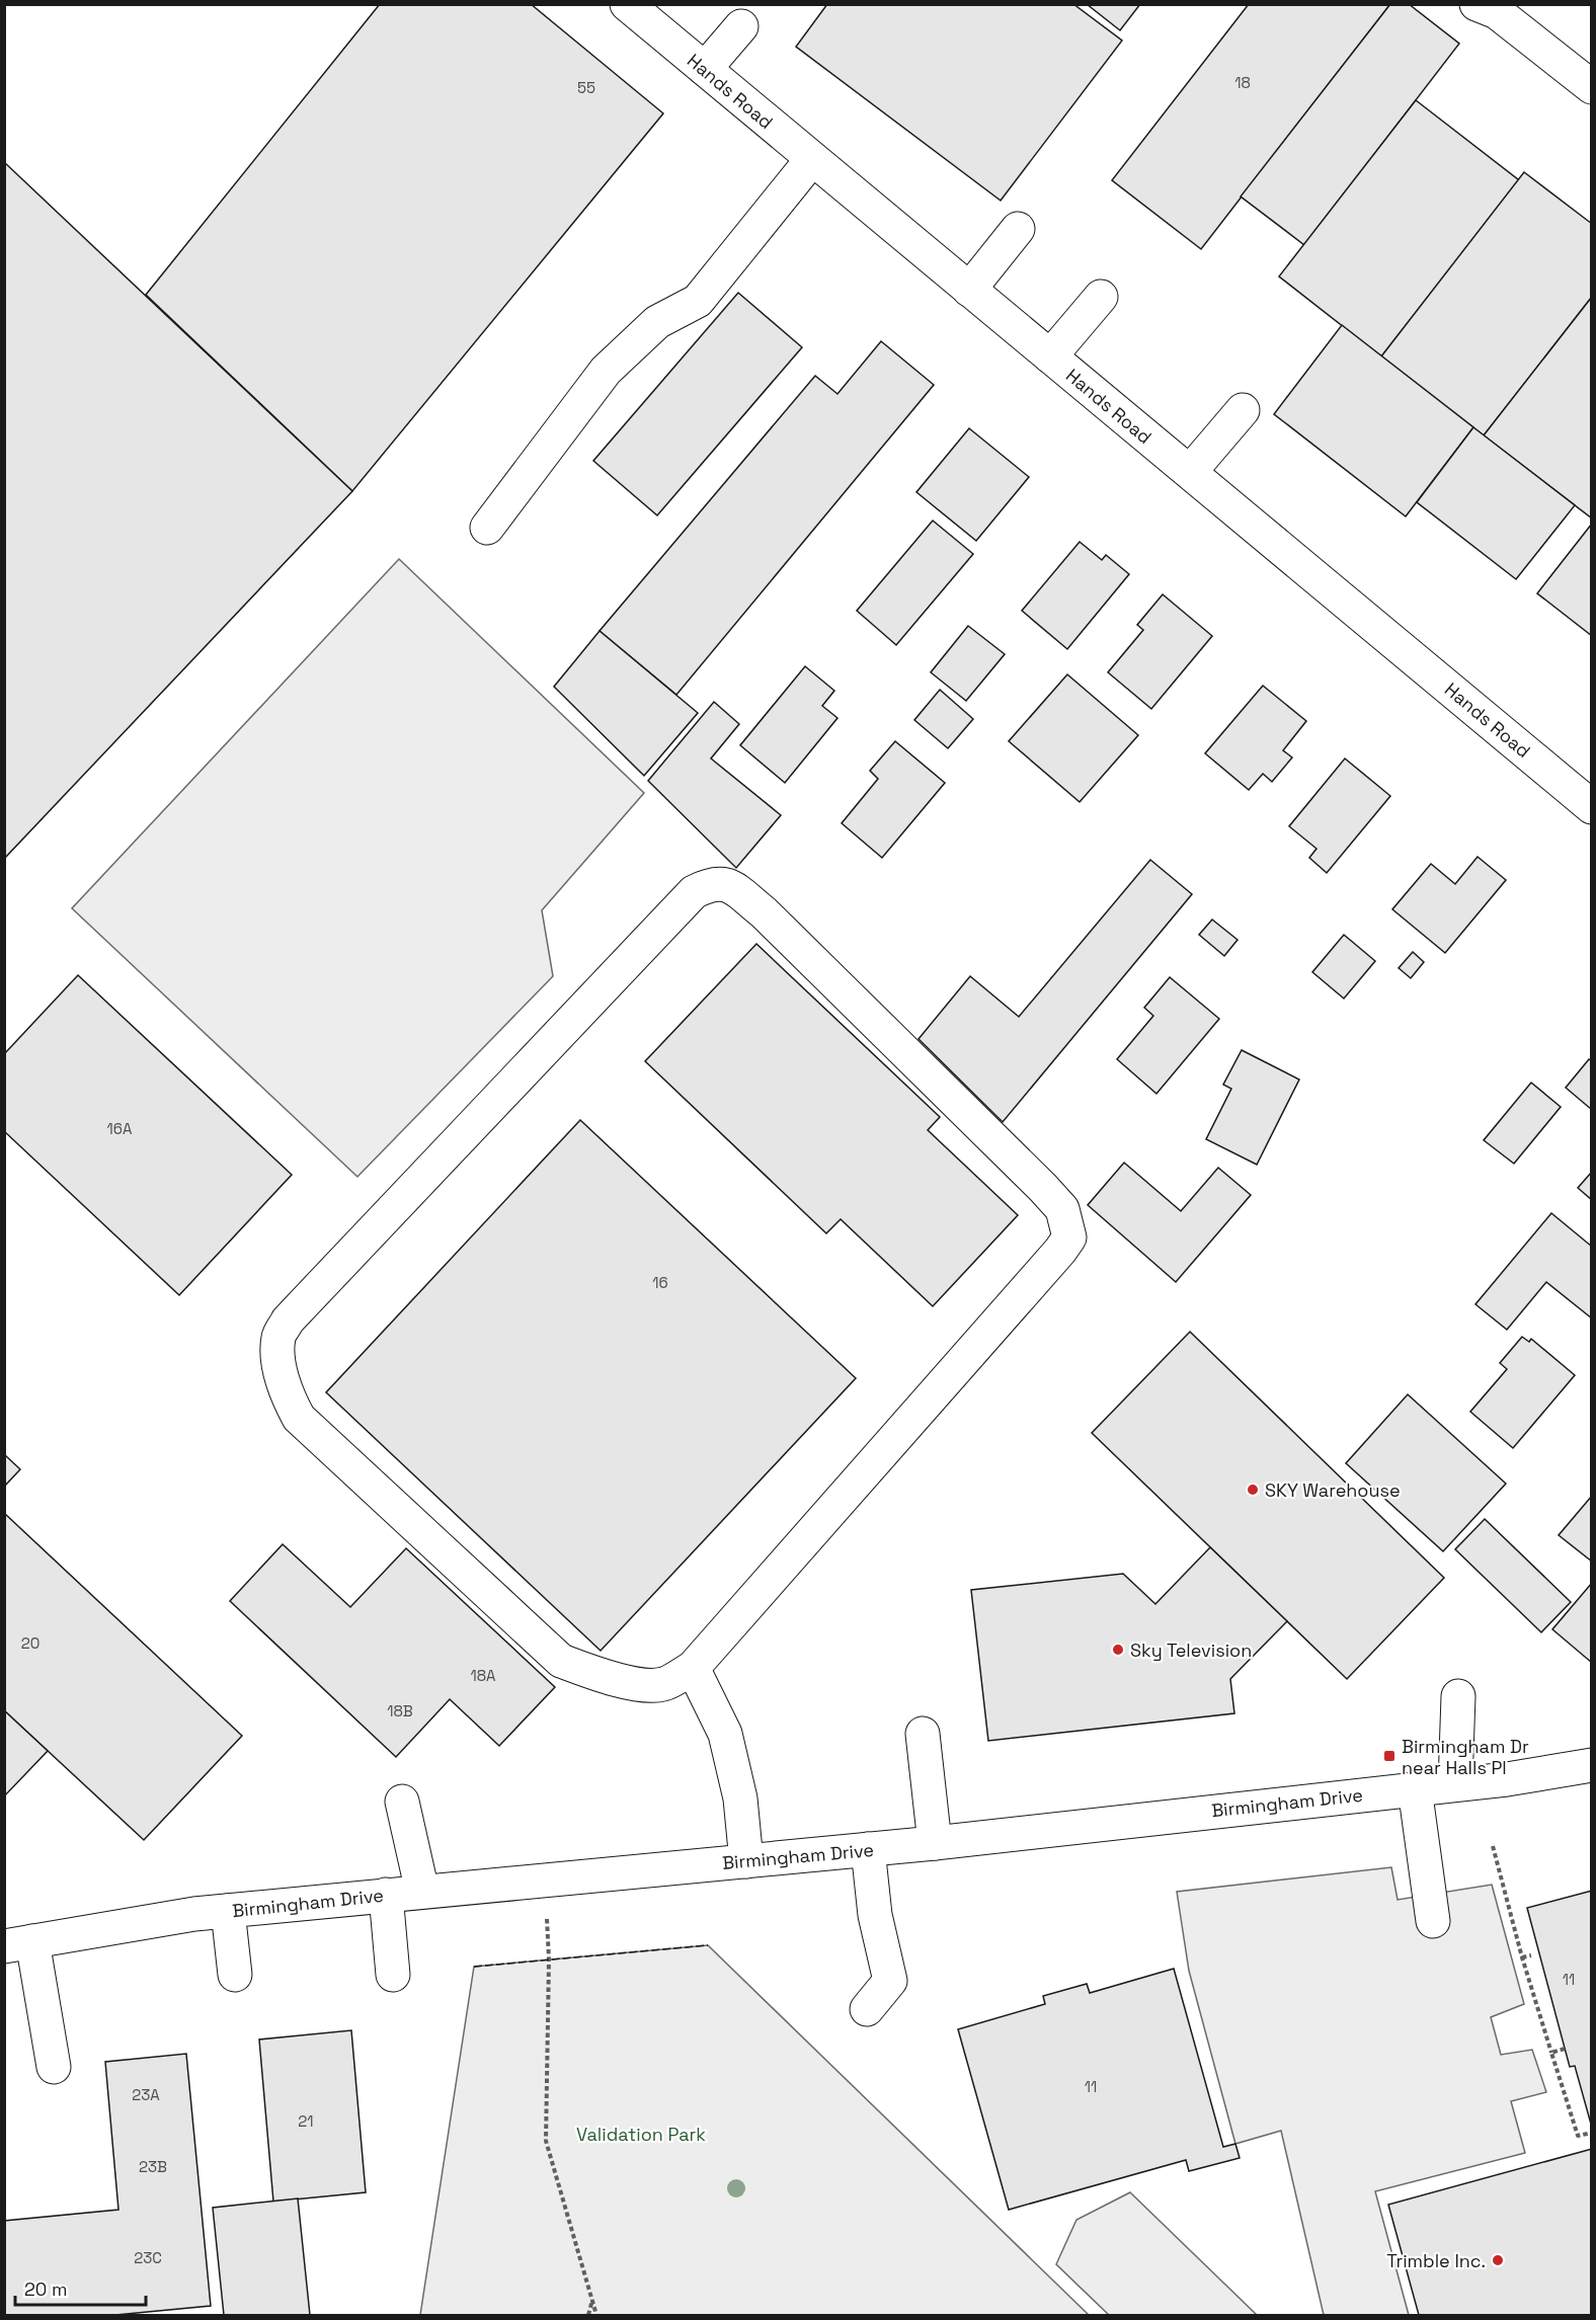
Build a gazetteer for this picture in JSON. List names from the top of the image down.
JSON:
{
  "streets": {
    "main road": ["Hands Road", "Birmingham Drive"]
  },
  "parks": ["Validation Park"],
  "places": {
    "other": ["SKY Warehouse", "Sky Television", "Trimble Inc."],
    "transit": ["Birmingham Dr near Halls Pl"]
  },
  "house_numbers": [
    "18",
    "55",
    "16A",
    "16",
    "20",
    "18A",
    "18B",
    "11",
    "11",
    "23A",
    "21",
    "23B",
    "23C"
  ],
  "scale_bar": "20 m"
}
